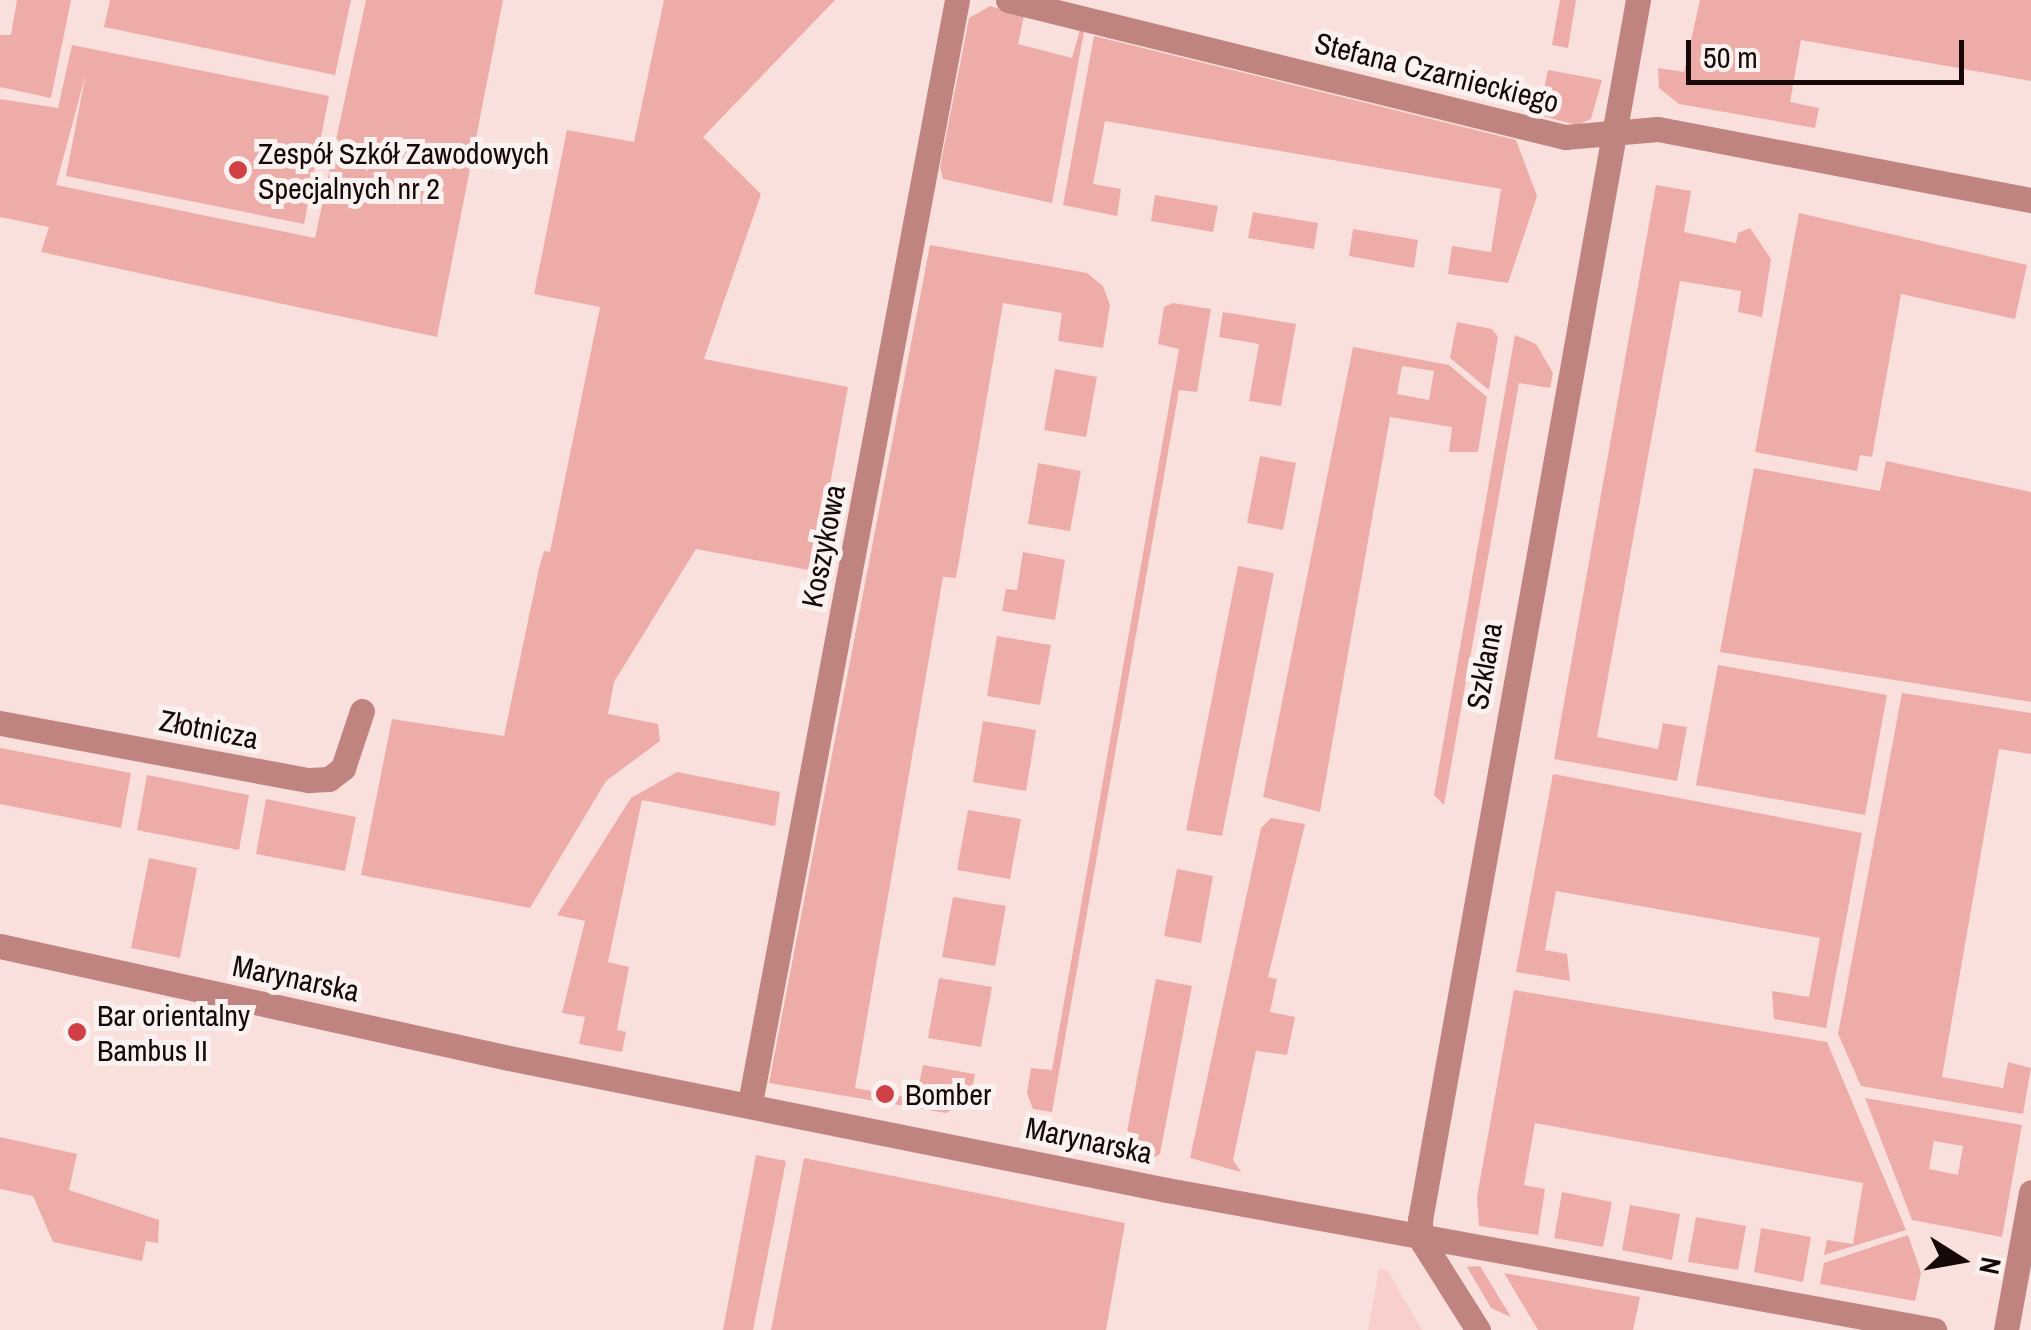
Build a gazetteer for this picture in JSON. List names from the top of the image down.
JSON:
{
  "streets": {
    "street": [
      "Stefana Czarnieckiego",
      "Koszykowa",
      "Szklana",
      "Złotnicza",
      "Marynarska"
    ]
  },
  "crossings": [
    ["Stefana Czarnieckiego", "Szklana"],
    ["Koszykowa", "Marynarska"],
    ["Szklana", "Marynarska"]
  ],
  "places": ["Zespół Szkół Zawodowych Specjalnych nr 2", "Bar orientalny Bambus II", "Bomber"],
  "scale_bar": "50 m",
  "north": "right"
}
